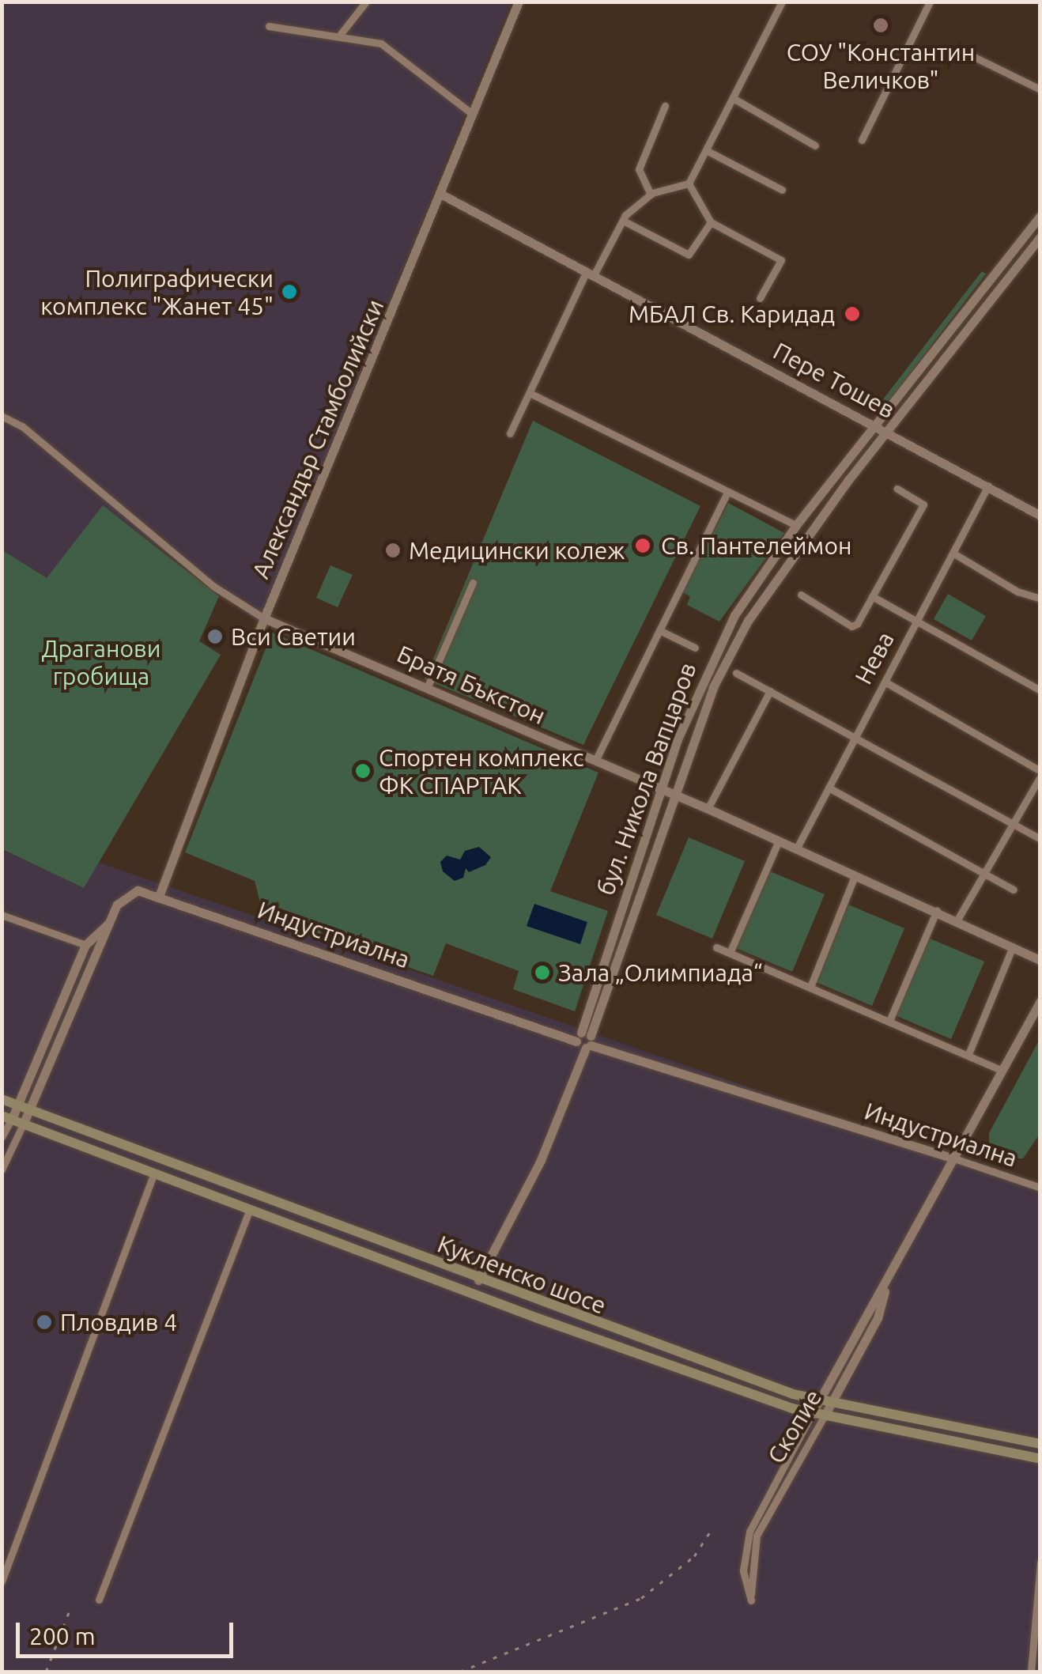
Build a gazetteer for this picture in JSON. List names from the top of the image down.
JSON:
{
  "streets": {
    "main road": ["Кукленско шосе"],
    "street": [
      "Пере Тошев",
      "Александър Стамболийски",
      "Нева",
      "Братя Бъкстон",
      "бул. Никола Вапцаров",
      "Индустриална",
      "Скопие"
    ]
  },
  "crossings": [
    ["Пере Тошев", "Александър Стамболийски"],
    ["Пере Тошев", "Нева"],
    ["Пере Тошев", "бул. Никола Вапцаров"],
    ["Александър Стамболийски", "Братя Бъкстон"],
    ["Александър Стамболийски", "Индустриална"],
    ["Братя Бъкстон", "бул. Никола Вапцаров"],
    ["бул. Никола Вапцаров", "Индустриална"],
    ["бул. Никола Вапцаров", "Кукленско шосе"],
    ["Индустриална", "Кукленско шосе"],
    ["Индустриална", "Скопие"],
    ["Кукленско шосе", "Скопие"]
  ],
  "parks": ["Драганови гробища"],
  "places": [
    "СОУ \"Константин Величков\"",
    "Полиграфически комплекс \"Жанет 45\"",
    "МБАЛ Св. Каридад",
    "Св. Пантелеймон",
    "Медицински колеж",
    "Вси Светии",
    "Спортен комплекс ФК СПАРТАК",
    "Зала „Олимпиада“",
    "Пловдив 4"
  ],
  "scale_bar": "200 m"
}
